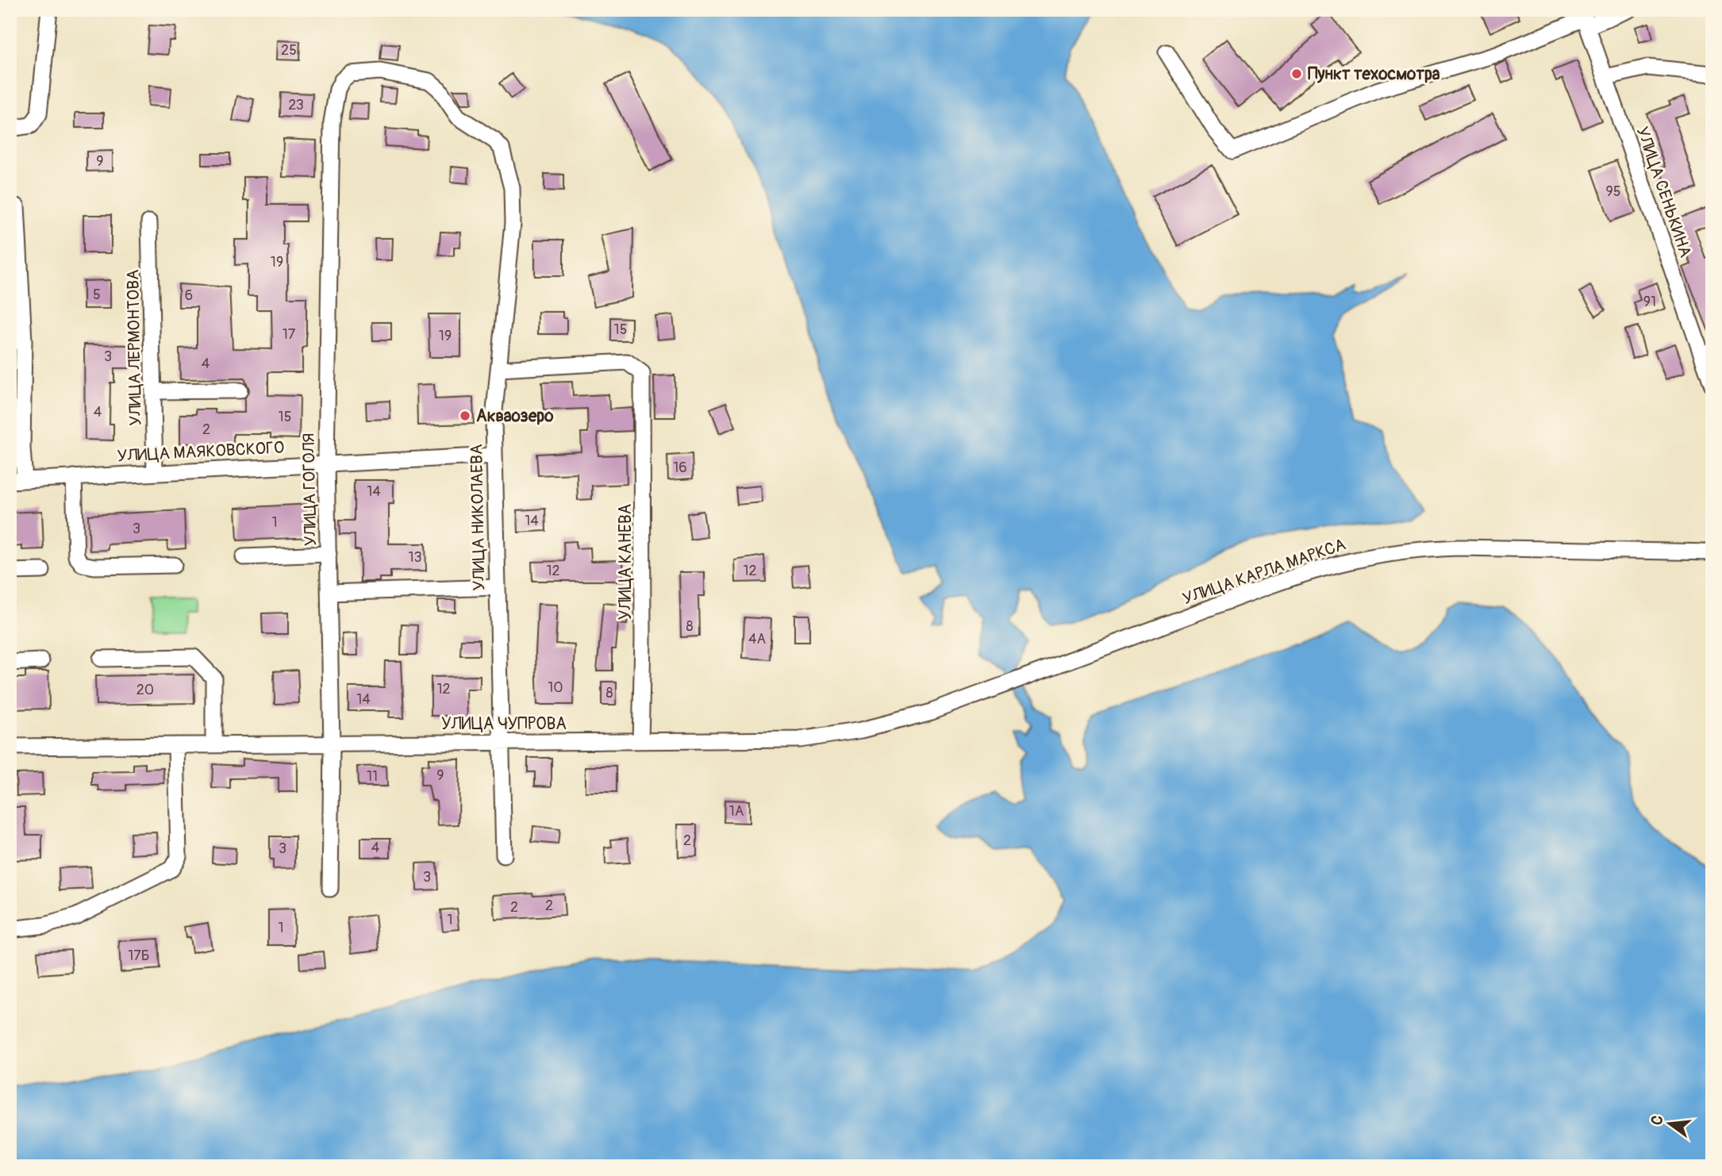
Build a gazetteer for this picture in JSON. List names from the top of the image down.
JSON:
{
  "streets": {
    "street": [
      "УЛИЦА СЕНЬКИНА",
      "УЛИЦА ЛЕРМОНТОВА",
      "УЛИЦА МАЯКОВСКОГО",
      "УЛИЦА ГОГОЛЯ",
      "УЛИЦА НИКОЛАЕВА",
      "УЛИЦА КАНЕВА",
      "УЛИЦА КАРЛА МАРКСА",
      "УЛИЦА ЧУПРОВА"
    ]
  },
  "crossings": [
    ["УЛИЦА ЛЕРМОНТОВА", "УЛИЦА МАЯКОВСКОГО"],
    ["УЛИЦА МАЯКОВСКОГО", "УЛИЦА ГОГОЛЯ"],
    ["УЛИЦА МАЯКОВСКОГО", "УЛИЦА НИКОЛАЕВА"],
    ["УЛИЦА ГОГОЛЯ", "УЛИЦА НИКОЛАЕВА"],
    ["УЛИЦА ГОГОЛЯ", "УЛИЦА ЧУПРОВА"],
    ["УЛИЦА НИКОЛАЕВА", "УЛИЦА КАНЕВА"],
    ["УЛИЦА НИКОЛАЕВА", "УЛИЦА ЧУПРОВА"],
    ["УЛИЦА КАНЕВА", "УЛИЦА ЧУПРОВА"],
    ["УЛИЦА КАРЛА МАРКСА", "УЛИЦА ЧУПРОВА"]
  ],
  "places": ["Пункт техосмотра", "Акваозеро"],
  "house_numbers": [
    "25",
    "23",
    "9",
    "95",
    "19",
    "5",
    "6",
    "91",
    "15",
    "17",
    "19",
    "3",
    "4",
    "4",
    "15",
    "2",
    "16",
    "14",
    "14",
    "1",
    "3",
    "13",
    "12",
    "12",
    "8",
    "4А",
    "10",
    "12",
    "20",
    "8",
    "14",
    "9",
    "11",
    "1А",
    "2",
    "4",
    "3",
    "3",
    "2",
    "2",
    "1",
    "1",
    "17Б"
  ],
  "north": "left"
}
